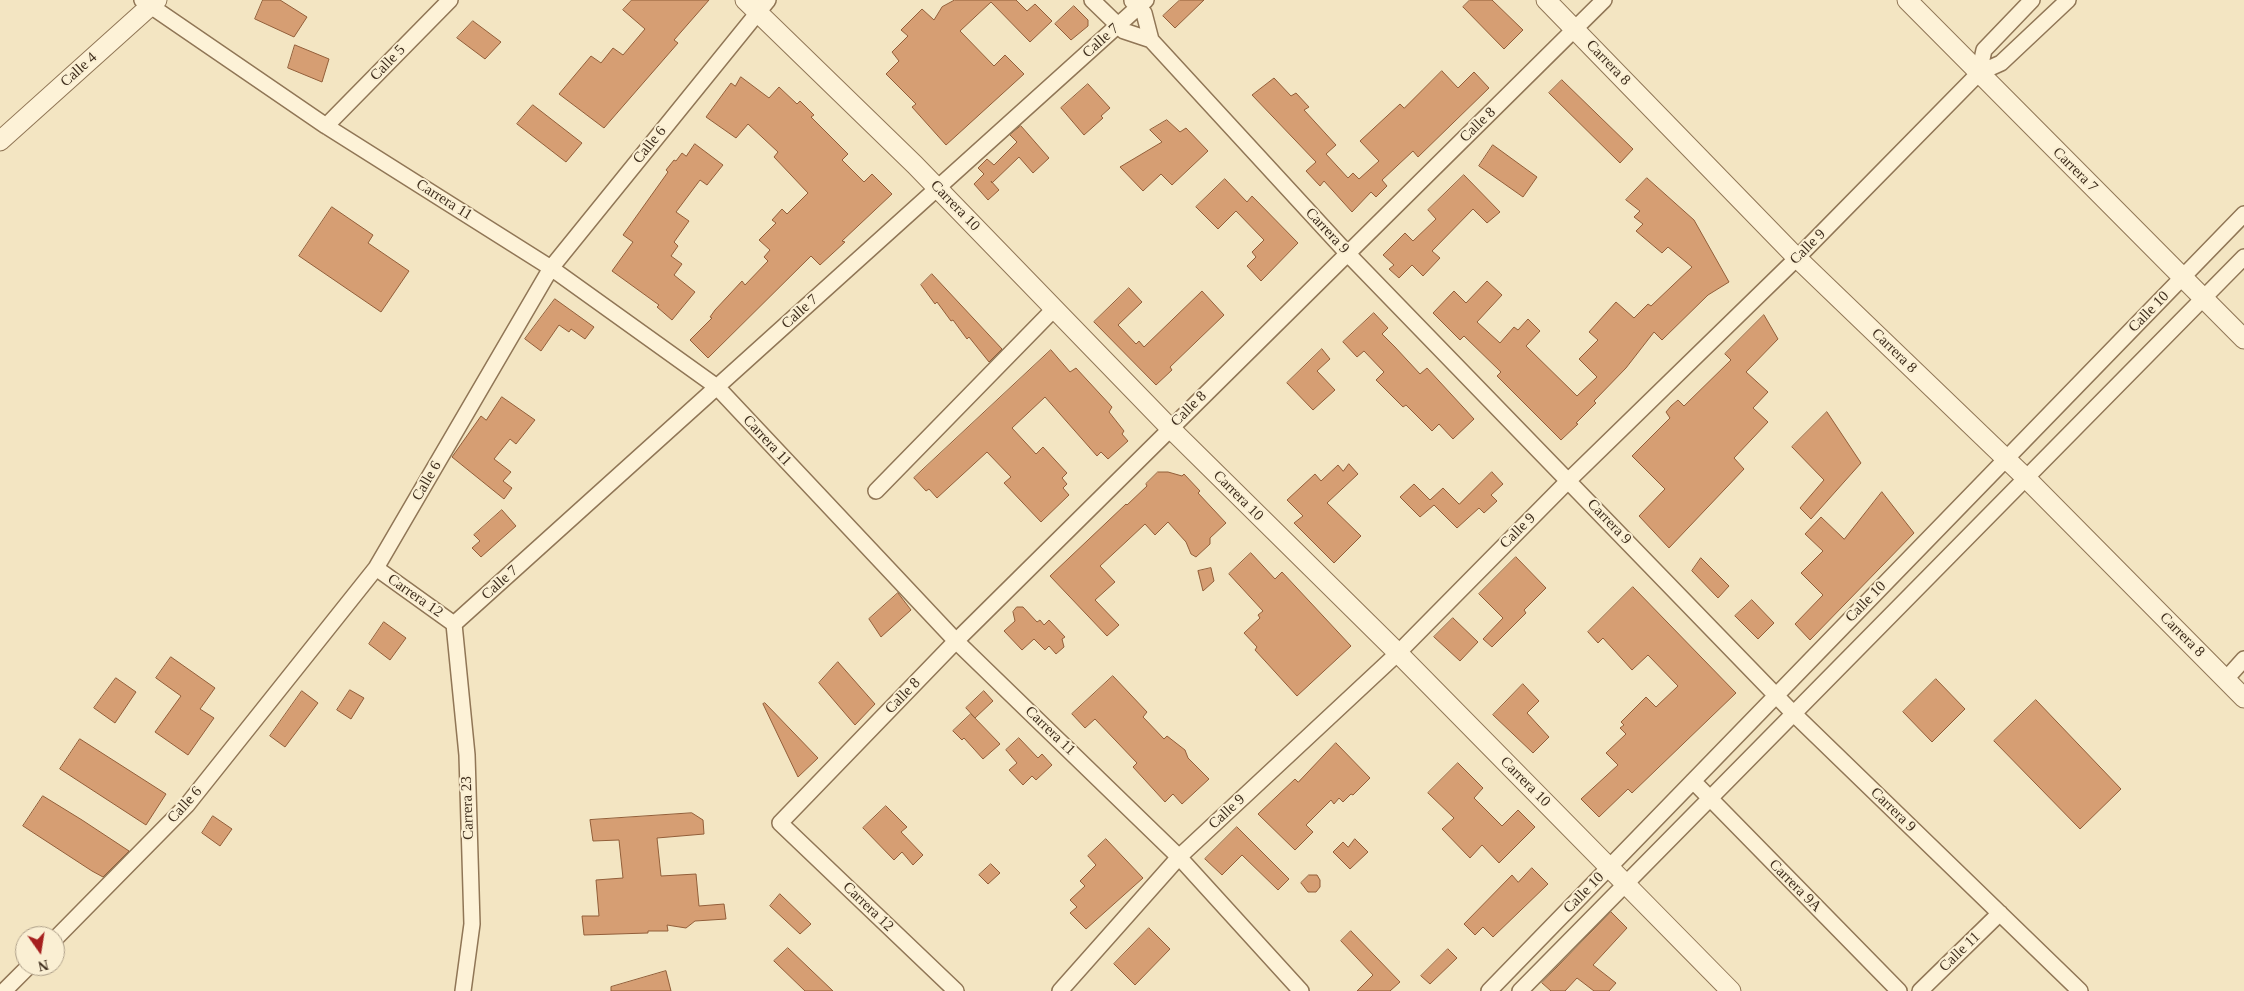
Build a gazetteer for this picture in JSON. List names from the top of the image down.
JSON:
{
  "streets": {
    "street": [
      "Calle 7",
      "Calle 5",
      "Carrera 8",
      "Calle 4",
      "Calle 8",
      "Calle 6",
      "Carrera 7",
      "Carrera 11",
      "Carrera 10",
      "Carrera 9",
      "Calle 9",
      "Calle 10",
      "Carrera 12",
      "Carrera 23",
      "Carrera 9A",
      "Calle 11"
    ]
  },
  "crossings": [
    ["Calle 7", "Carrera 11"],
    ["Calle 7", "Carrera 10"],
    ["Calle 7", "Carrera 9"],
    ["Calle 7", "Carrera 12"],
    ["Calle 7", "Carrera 23"],
    ["Calle 5", "Carrera 11"],
    ["Carrera 8", "Calle 8"],
    ["Carrera 8", "Calle 9"],
    ["Carrera 8", "Calle 10"],
    ["Calle 4", "Carrera 11"],
    ["Calle 8", "Carrera 11"],
    ["Calle 8", "Carrera 10"],
    ["Calle 8", "Carrera 9"],
    ["Calle 8", "Carrera 12"],
    ["Calle 6", "Carrera 11"],
    ["Calle 6", "Carrera 10"],
    ["Calle 6", "Carrera 12"],
    ["Carrera 7", "Calle 9"],
    ["Carrera 7", "Calle 10"],
    ["Carrera 11", "Calle 9"],
    ["Carrera 10", "Calle 9"],
    ["Carrera 10", "Calle 10"],
    ["Carrera 9", "Calle 9"],
    ["Carrera 9", "Calle 10"],
    ["Carrera 9", "Calle 11"],
    ["Calle 10", "Carrera 9A"],
    ["Carrera 12", "Carrera 23"]
  ],
  "north": "bottom"
}
